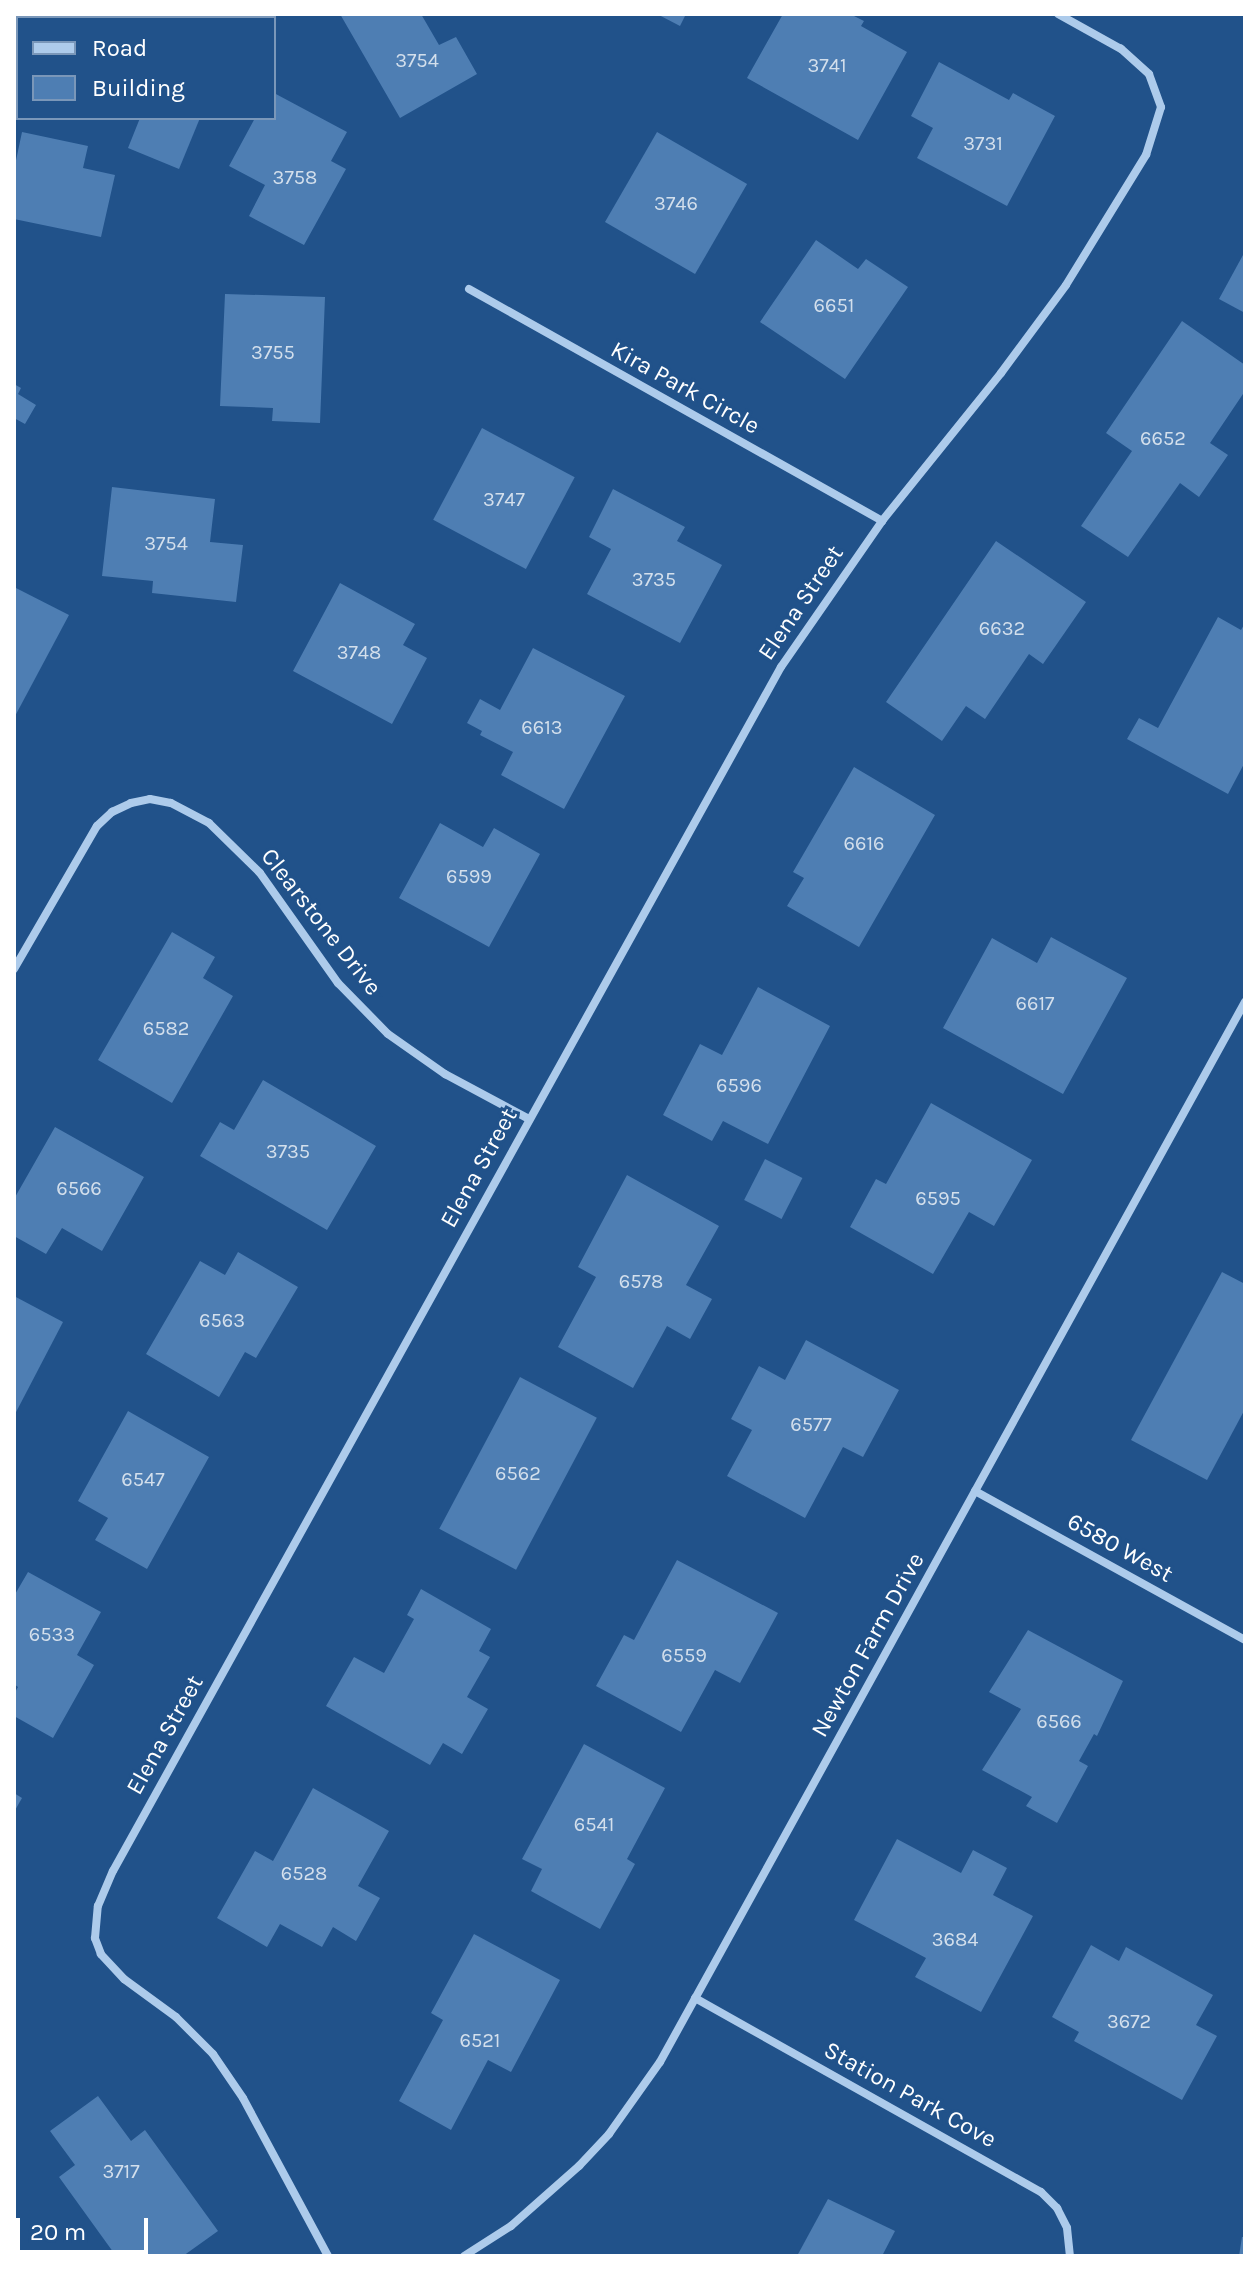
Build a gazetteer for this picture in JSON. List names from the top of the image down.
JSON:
{
  "streets": {
    "street": [
      "Kira Park Circle",
      "Elena Street",
      "Clearstone Drive",
      "6580 West",
      "Newton Farm Drive",
      "Station Park Cove"
    ]
  },
  "crossings": [
    ["Kira Park Circle", "Elena Street"],
    ["Elena Street", "Clearstone Drive"],
    ["6580 West", "Newton Farm Drive"],
    ["Newton Farm Drive", "Station Park Cove"]
  ],
  "house_numbers": [
    "3754",
    "3741",
    "3731",
    "3758",
    "3746",
    "6651",
    "3755",
    "6652",
    "3747",
    "3754",
    "3735",
    "6632",
    "3748",
    "6613",
    "6616",
    "6599",
    "6617",
    "6582",
    "6596",
    "3735",
    "6566",
    "6595",
    "6578",
    "6563",
    "6577",
    "6562",
    "6547",
    "6533",
    "6559",
    "6566",
    "6541",
    "6528",
    "3684",
    "3672",
    "6521",
    "3717"
  ],
  "legend": ["Road", "Building"],
  "scale_bar": "20 m"
}
